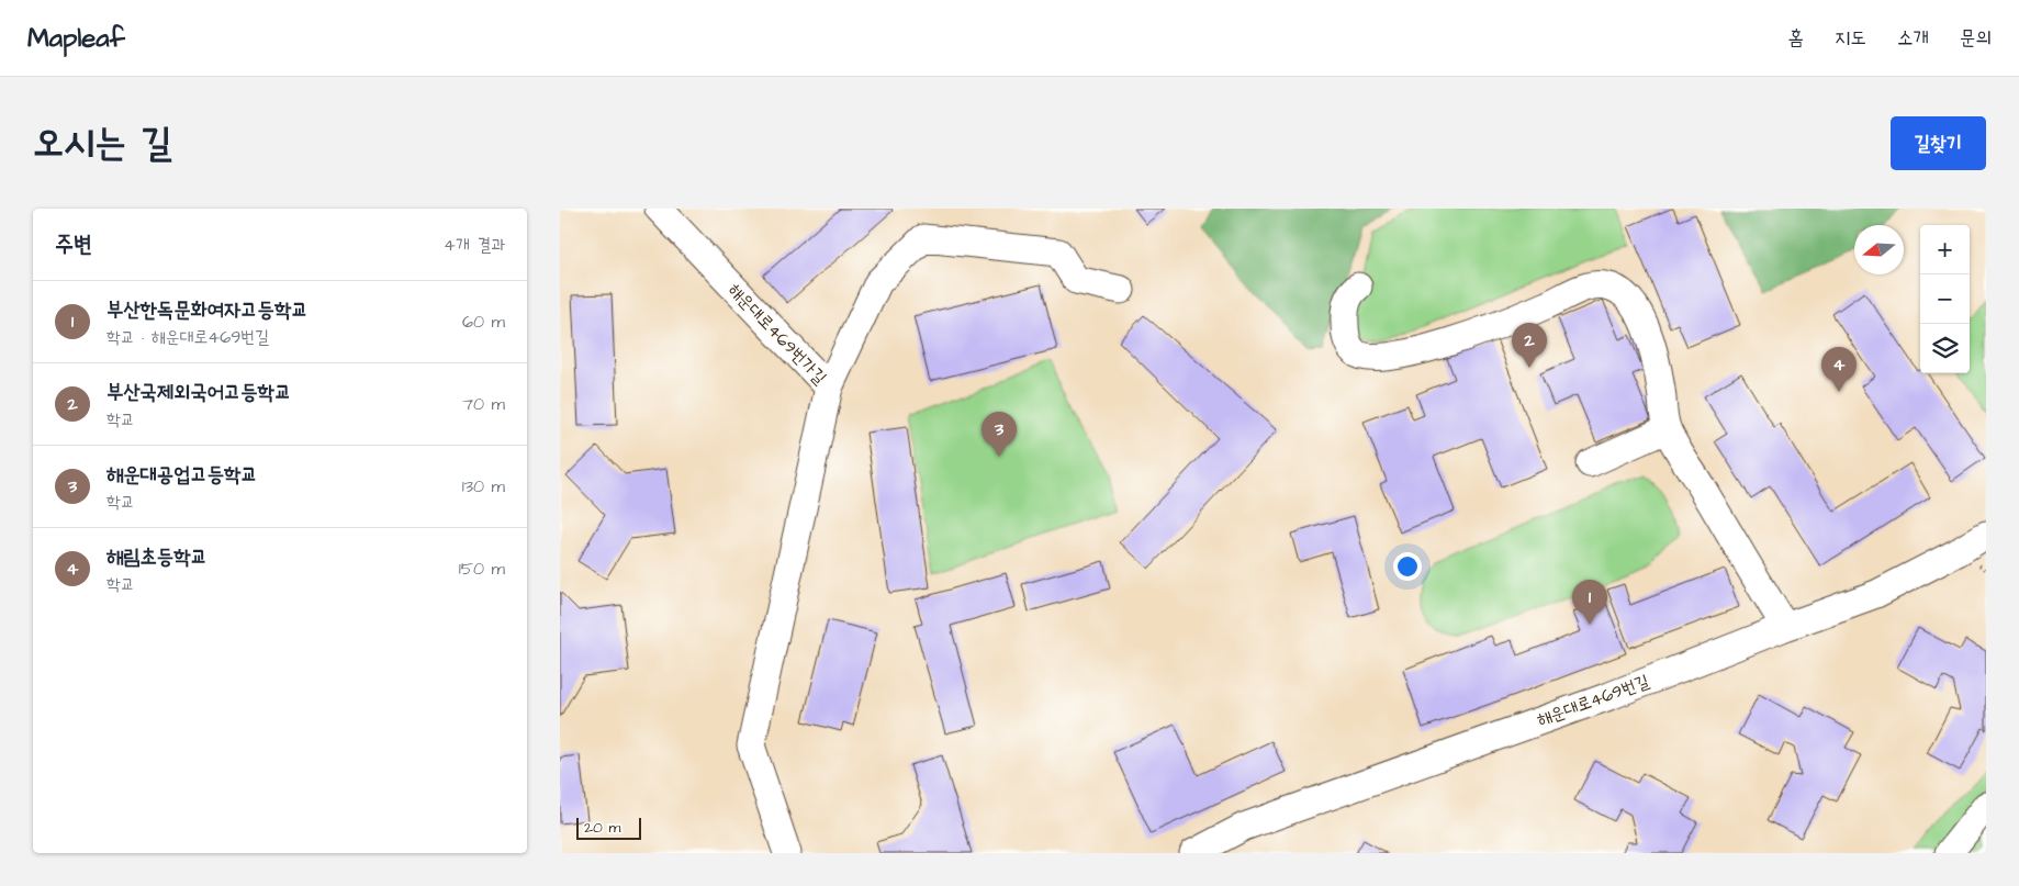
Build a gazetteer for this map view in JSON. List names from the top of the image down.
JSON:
{
  "streets": {
    "street": ["해운대로469번가길", "해운대로469번길"]
  },
  "scale_bar": "20 m",
  "north": "left",
  "page": {
    "header": "Mapleaf",
    "nav": [
      "홈",
      "지도",
      "소개",
      "문의"
    ],
    "title": "오시는 길",
    "buttons": "길찾기",
    "heading": ["주변", "4개 결과"],
    "map_buttons": ["+", "−"],
    "list": [
      {
        "mark": "1",
        "name": "부산한독문화여자고등학교",
        "note": "학교 · 해운대로469번길",
        "value": "60 m"
      },
      {
        "mark": "2",
        "name": "부산국제외국어고등학교",
        "note": "학교",
        "value": "70 m"
      },
      {
        "mark": "3",
        "name": "해운대공업고등학교",
        "note": "학교",
        "value": "130 m"
      },
      {
        "mark": "4",
        "name": "해림초등학교",
        "note": "학교",
        "value": "150 m"
      }
    ],
    "pins": [
      "2",
      "4",
      "3",
      "1"
    ],
    "scale": "20 m"
  }
}
